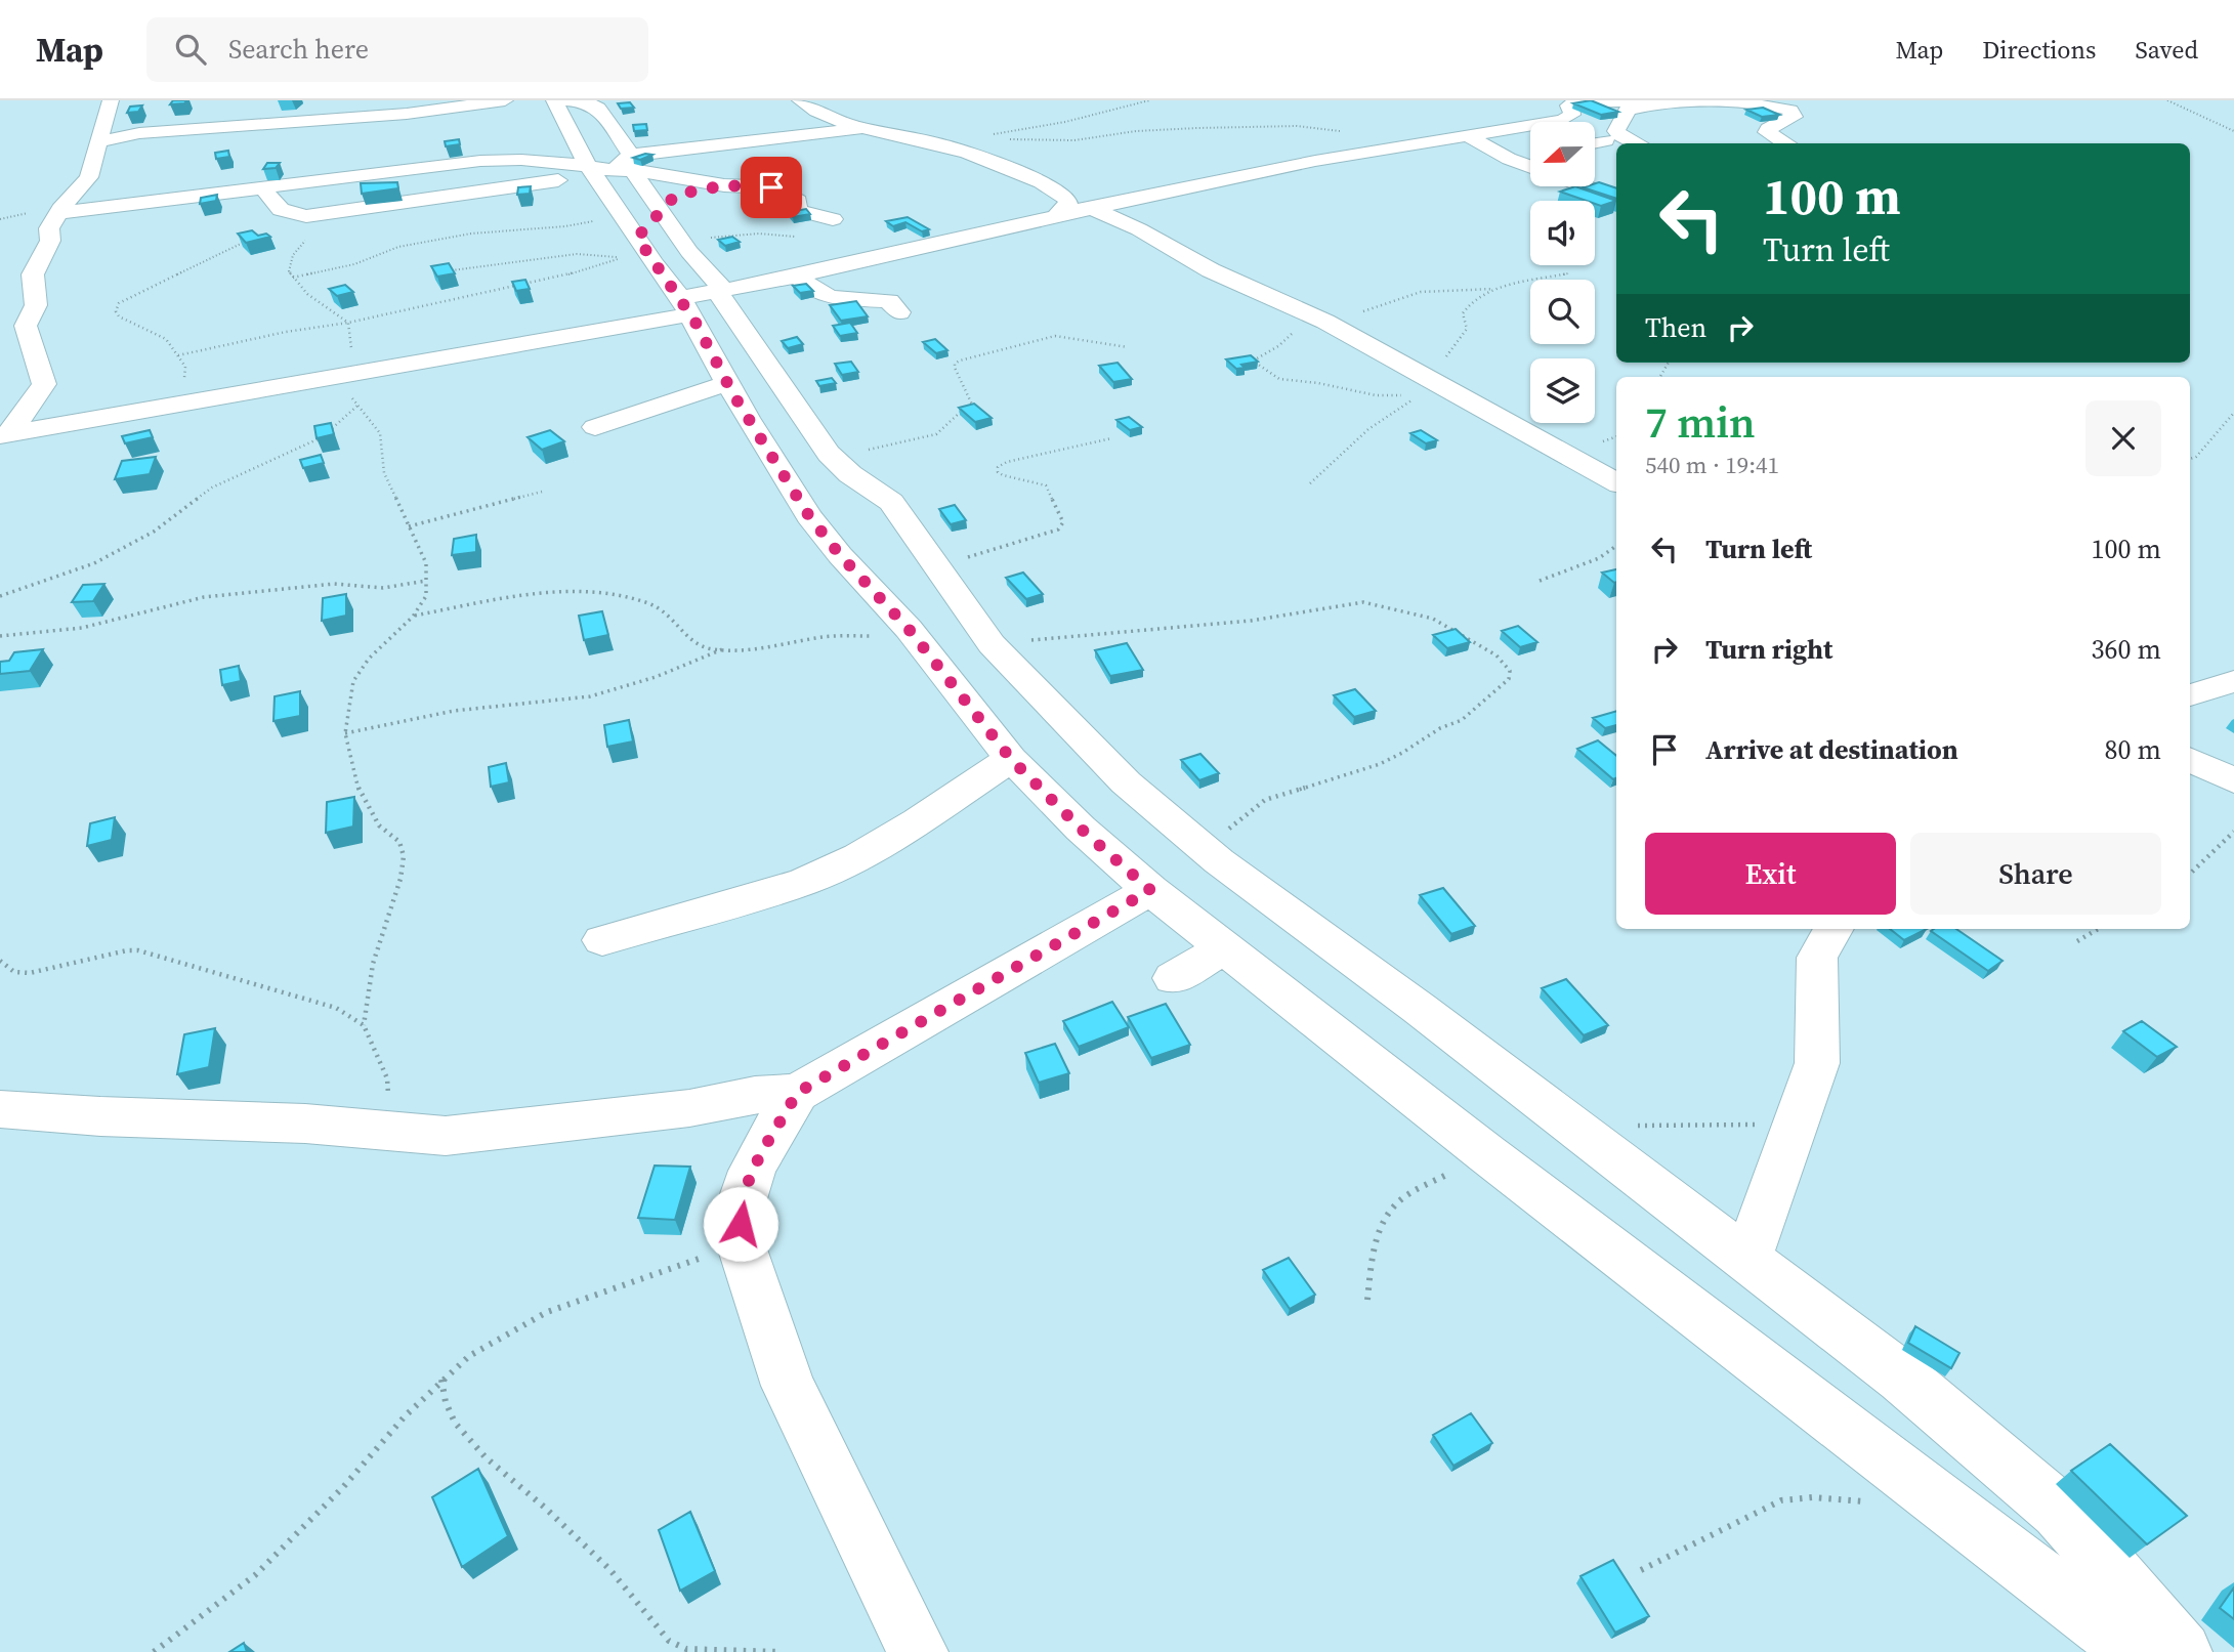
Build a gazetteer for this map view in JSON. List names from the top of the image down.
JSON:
{
  "north": "left",
  "page": {
    "header": "Map",
    "search": "Search here",
    "nav": ["Map", "Directions", "Saved"],
    "turn": ["100 m", "Turn left"],
    "then": "Then",
    "heading": ["7 min", "540 m · 19:41"],
    "list": [
      {
        "name": "Turn left",
        "value": "100 m"
      },
      {
        "name": "Turn right",
        "value": "360 m"
      },
      {
        "name": "Arrive at destination",
        "value": "80 m"
      }
    ],
    "buttons": ["Exit", "Share"]
  }
}
